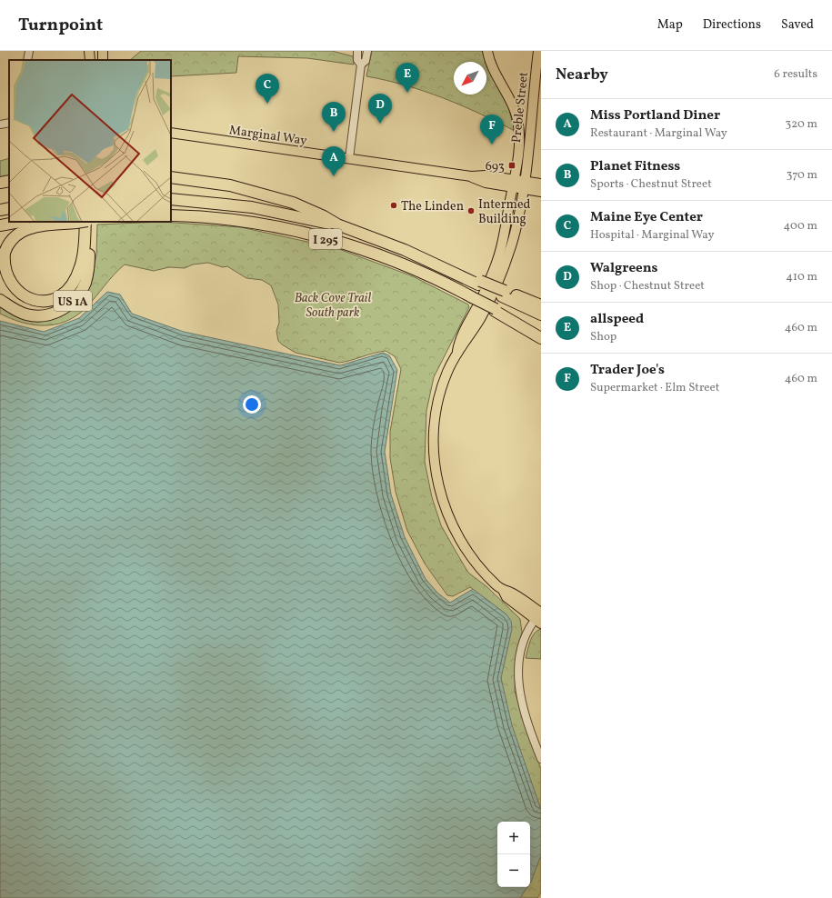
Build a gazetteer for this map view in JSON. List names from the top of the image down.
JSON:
{
  "streets": {
    "highway": ["I 295", "US 1A"],
    "main road": ["Preble Street", "Marginal Way"]
  },
  "crossings": [
    ["Preble Street", "Marginal Way"]
  ],
  "parks": ["Back Cove Trail South park"],
  "places": {
    "transit": ["693"],
    "other": ["The Linden", "Intermed Building"]
  },
  "north": "bottom left",
  "page": {
    "header": "Turnpoint",
    "nav": ["Map", "Directions", "Saved"],
    "heading": ["Nearby", "6 results"],
    "pins": [
      "E",
      "C",
      "D",
      "B",
      "F",
      "A"
    ],
    "list": [
      {
        "mark": "A",
        "name": "Miss Portland Diner",
        "note": "Restaurant · Marginal Way",
        "value": "320 m"
      },
      {
        "mark": "B",
        "name": "Planet Fitness",
        "note": "Sports · Chestnut Street",
        "value": "370 m"
      },
      {
        "mark": "C",
        "name": "Maine Eye Center",
        "note": "Hospital · Marginal Way",
        "value": "400 m"
      },
      {
        "mark": "D",
        "name": "Walgreens",
        "note": "Shop · Chestnut Street",
        "value": "410 m"
      },
      {
        "mark": "E",
        "name": "allspeed",
        "note": "Shop",
        "value": "460 m"
      },
      {
        "mark": "F",
        "name": "Trader Joe's",
        "note": "Supermarket · Elm Street",
        "value": "460 m"
      }
    ],
    "map_buttons": ["+", "−"]
  }
}
